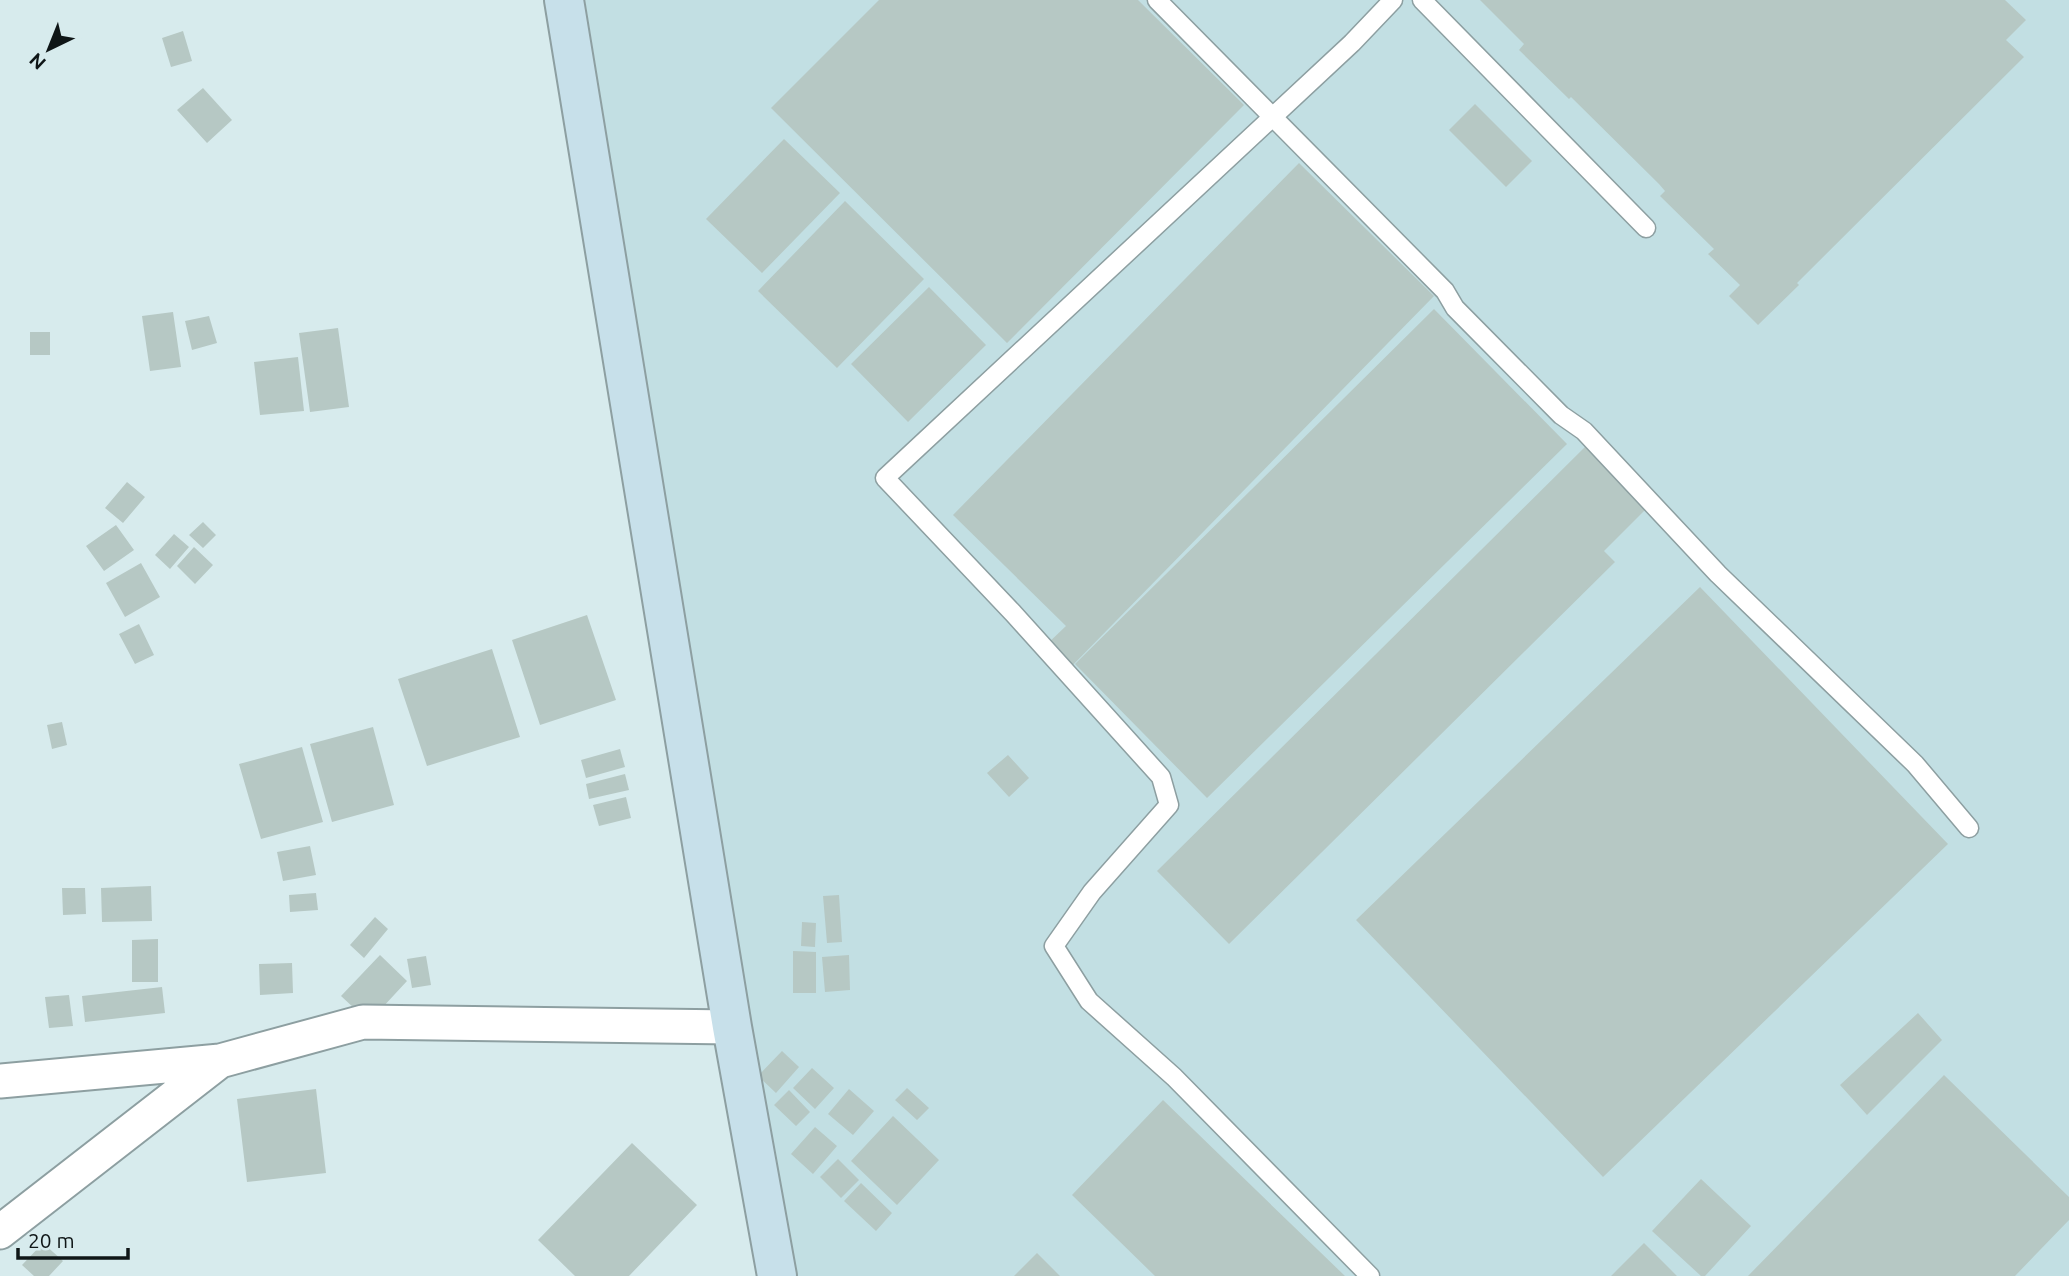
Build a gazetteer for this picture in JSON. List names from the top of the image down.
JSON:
{
  "scale_bar": "20 m",
  "north": "bottom left"
}
